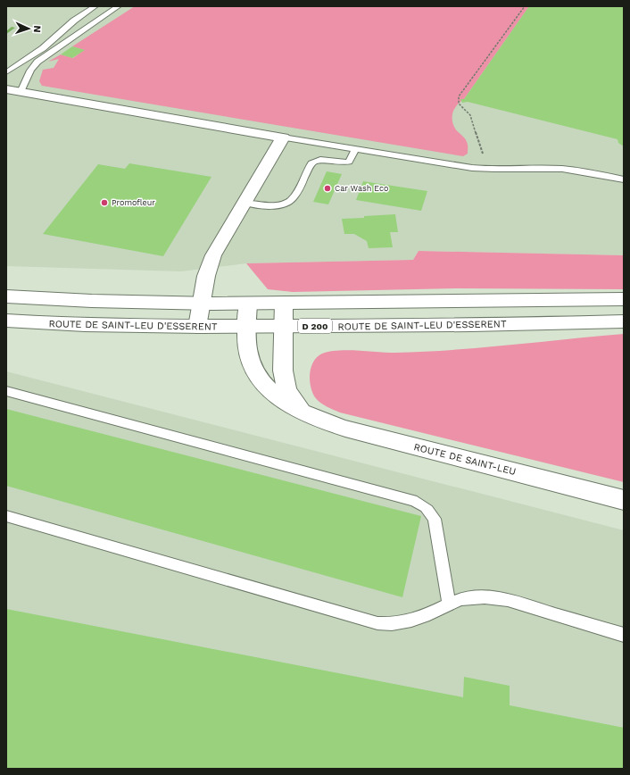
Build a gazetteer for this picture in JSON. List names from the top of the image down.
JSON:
{
  "streets": {
    "street": ["ROUTE DE SAINT-LEU D'ESSERENT", "D 200", "ROUTE DE SAINT-LEU"]
  },
  "crossings": [
    ["ROUTE DE SAINT-LEU D'ESSERENT", "ROUTE DE SAINT-LEU"]
  ],
  "places": ["Car Wash Eco", "Promofleur"],
  "north": "right"
}
